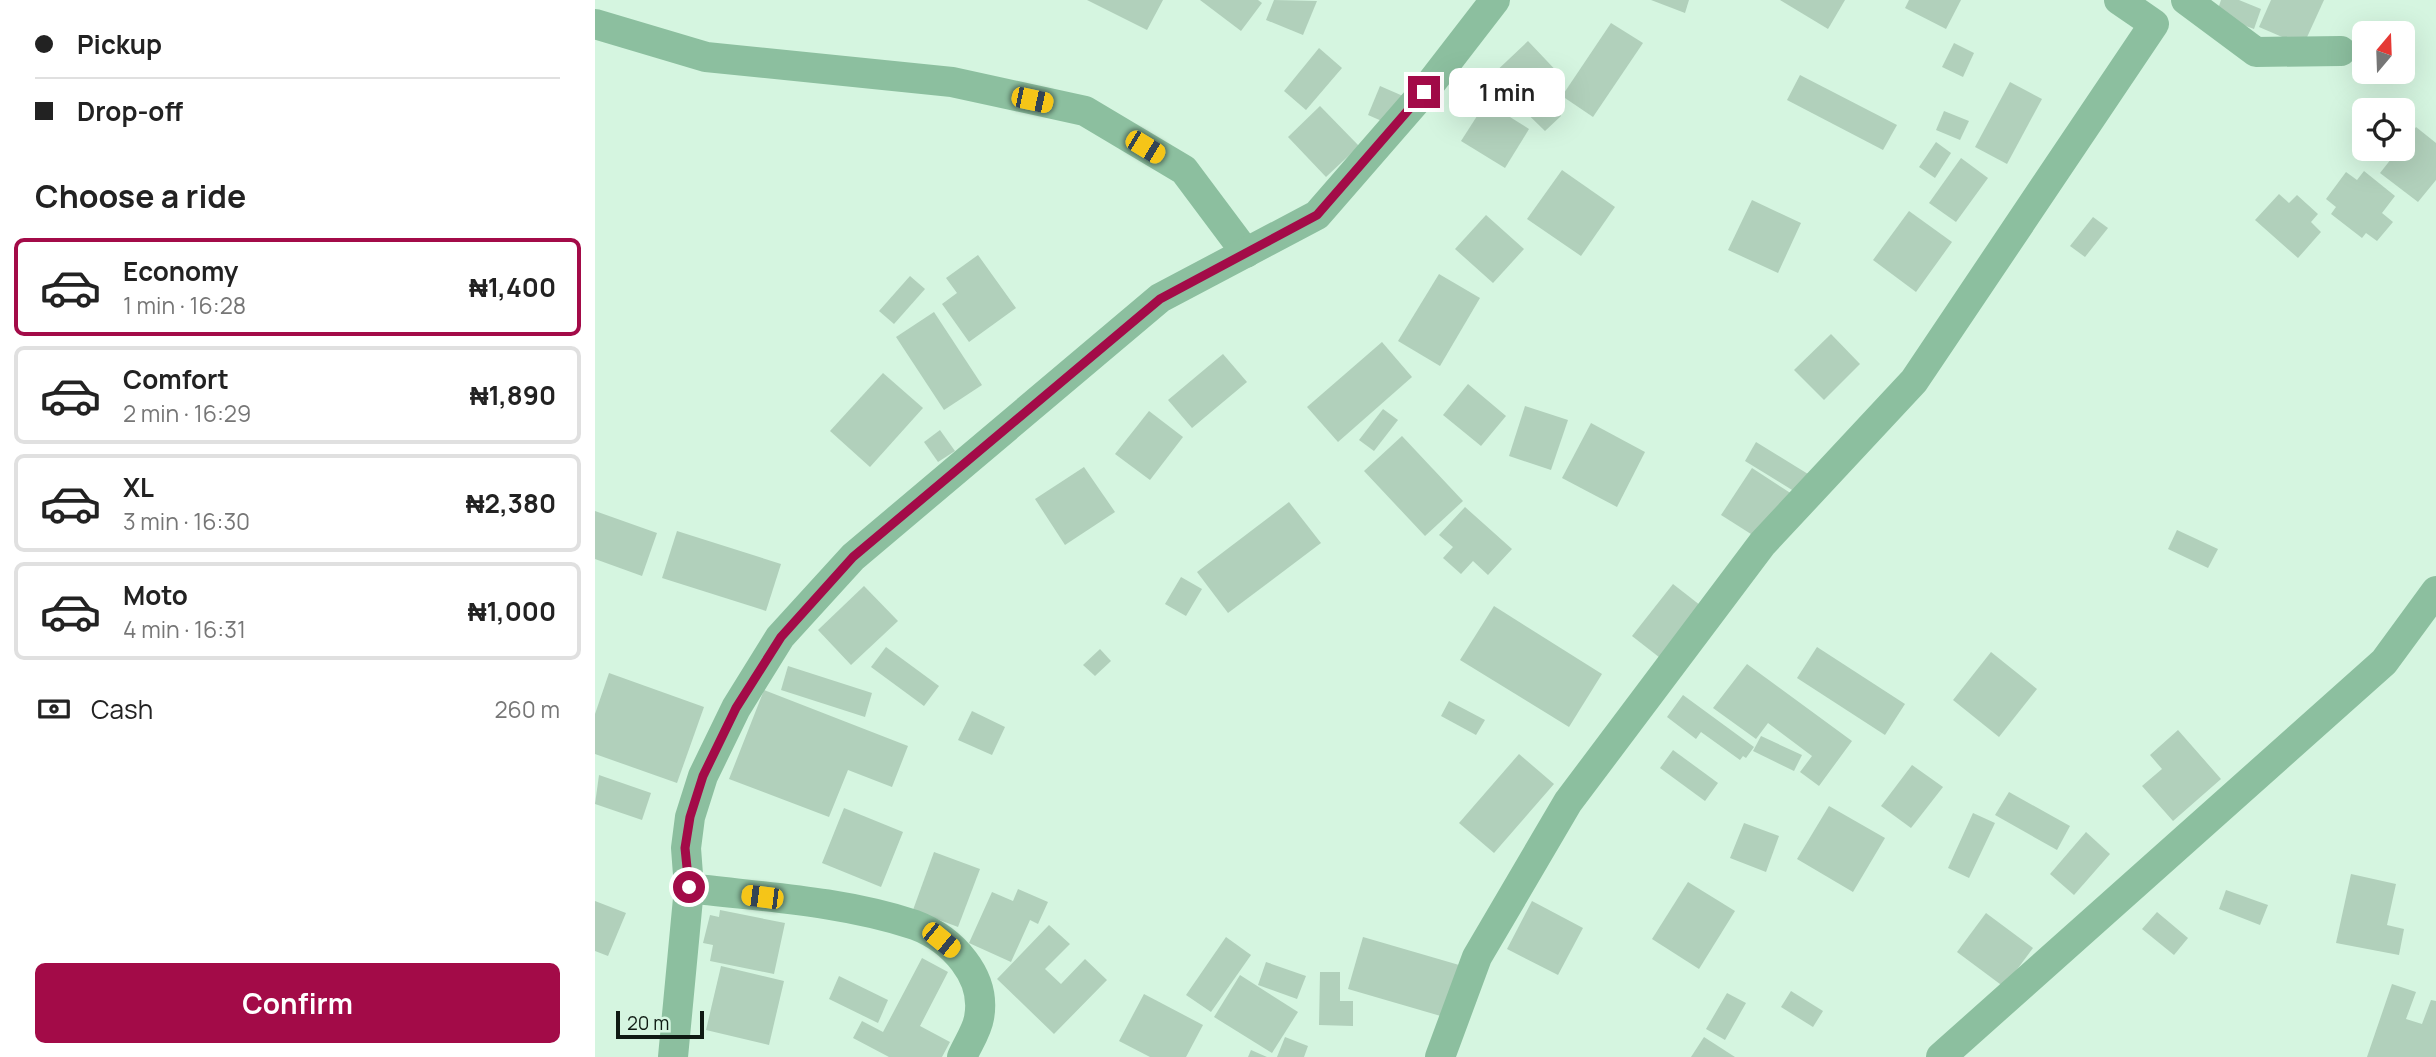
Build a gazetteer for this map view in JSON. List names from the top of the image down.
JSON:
{
  "scale_bar": "20 m",
  "north": "top",
  "page": {
    "banner": ["Pickup", "Drop-off"],
    "bubble": "1 min",
    "heading": "Choose a ride",
    "list": [
      {
        "name": "Economy",
        "note": "1 min · 16:28",
        "value": "₦1,400"
      },
      {
        "name": "Comfort",
        "note": "2 min · 16:29",
        "value": "₦1,890"
      },
      {
        "name": "XL",
        "note": "3 min · 16:30",
        "value": "₦2,380"
      },
      {
        "name": "Moto",
        "note": "4 min · 16:31",
        "value": "₦1,000"
      }
    ],
    "pay": ["Cash", "260 m"],
    "buttons": "Confirm",
    "scale": "20 m"
  }
}
